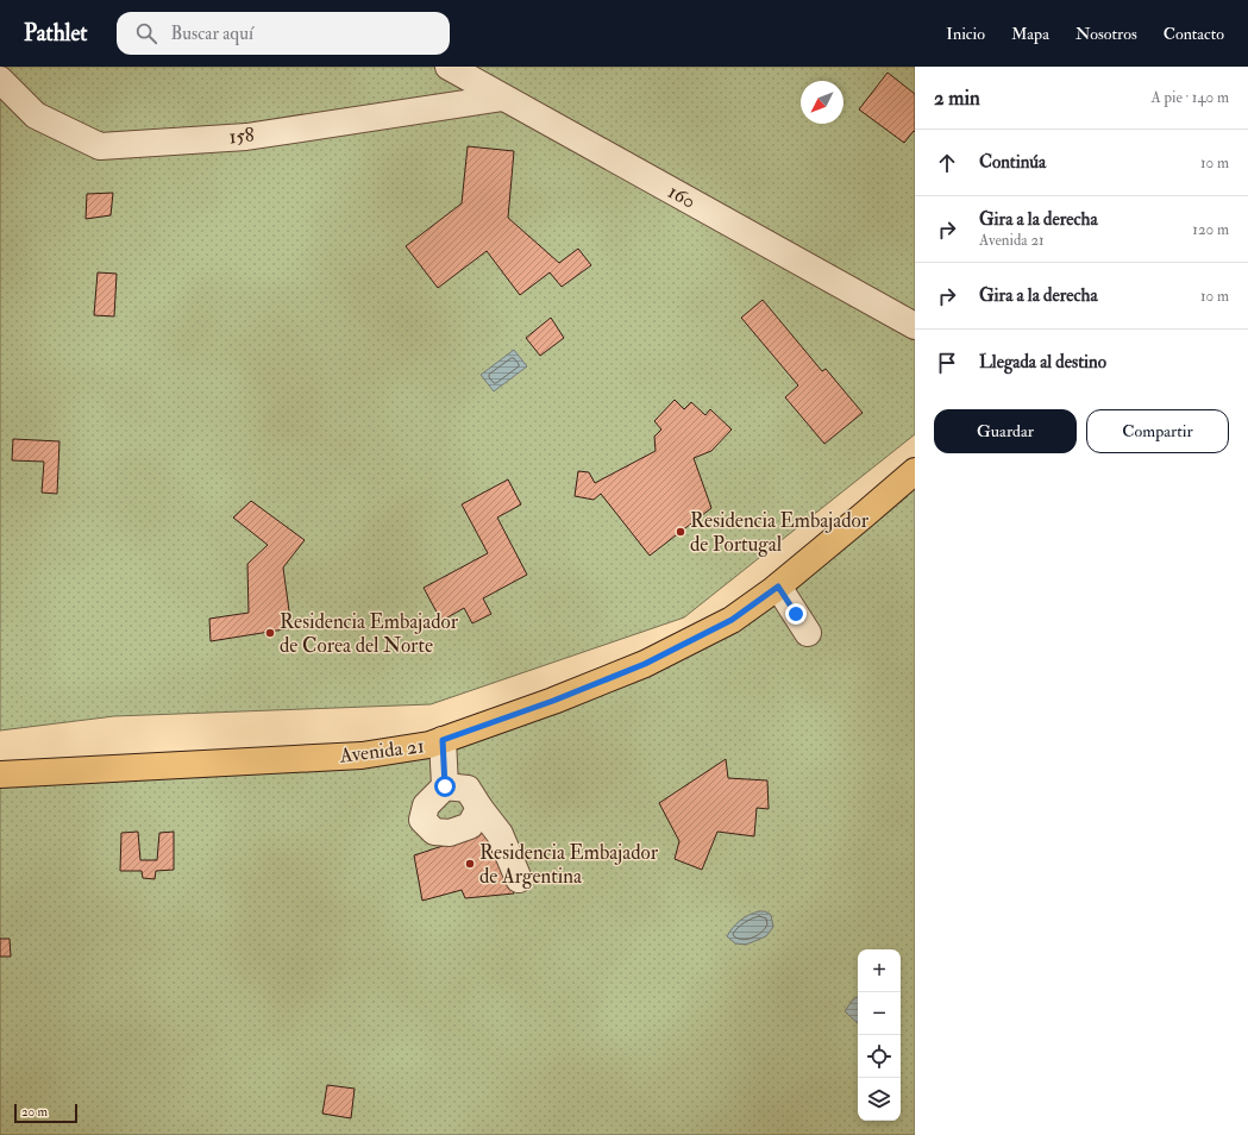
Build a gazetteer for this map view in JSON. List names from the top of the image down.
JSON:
{
  "streets": {
    "main road": ["Avenida 21"],
    "street": ["158", "160"]
  },
  "crossings": [
    ["158", "160"]
  ],
  "places": ["Residencia Embajador de Portugal", "Residencia Embajador de Corea del Norte", "Residencia Embajador de Argentina"],
  "scale_bar": "20 m",
  "north": "bottom left",
  "page": {
    "header": "Pathlet",
    "search": "Buscar aquí",
    "nav": [
      "Inicio",
      "Mapa",
      "Nosotros",
      "Contacto"
    ],
    "heading": ["2 min", "A pie · 140 m"],
    "list": [
      ["Continúa", "10 m"],
      ["Gira a la derecha", "Avenida 21", "120 m"],
      ["Gira a la derecha", "10 m"],
      "Llegada al destino"
    ],
    "buttons": ["Guardar", "Compartir"],
    "map_buttons": ["+", "−"],
    "scale": "20 m"
  }
}
